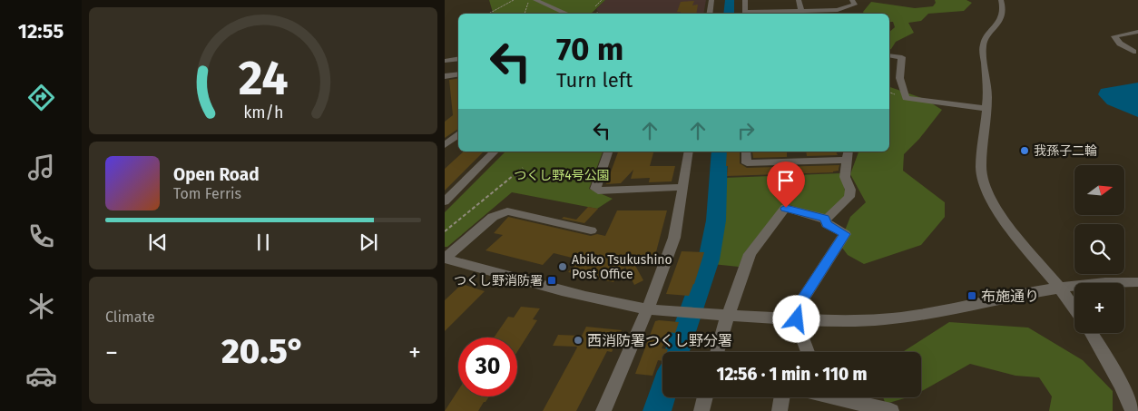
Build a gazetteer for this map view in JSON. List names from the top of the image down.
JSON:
{
  "parks": ["つくし野4号公園"],
  "places": {
    "other": ["我孫子二輪", "Abiko Tsukushino Post Office", "西消防署つくし野分署"],
    "transit": ["つくし野消防署", "布施通り"]
  },
  "north": "right",
  "page": {
    "tabs": "12:55",
    "turn": ["70 m", "Turn left"],
    "song": ["Open Road", "Tom Ferris"],
    "map_buttons": "+",
    "tile": "Climate",
    "heat": ["−", "20.5°", "+"],
    "limit": "30",
    "trip": "12:56 · 1 min · 110 m",
    "gauge": ["24", "km/h"]
  }
}
